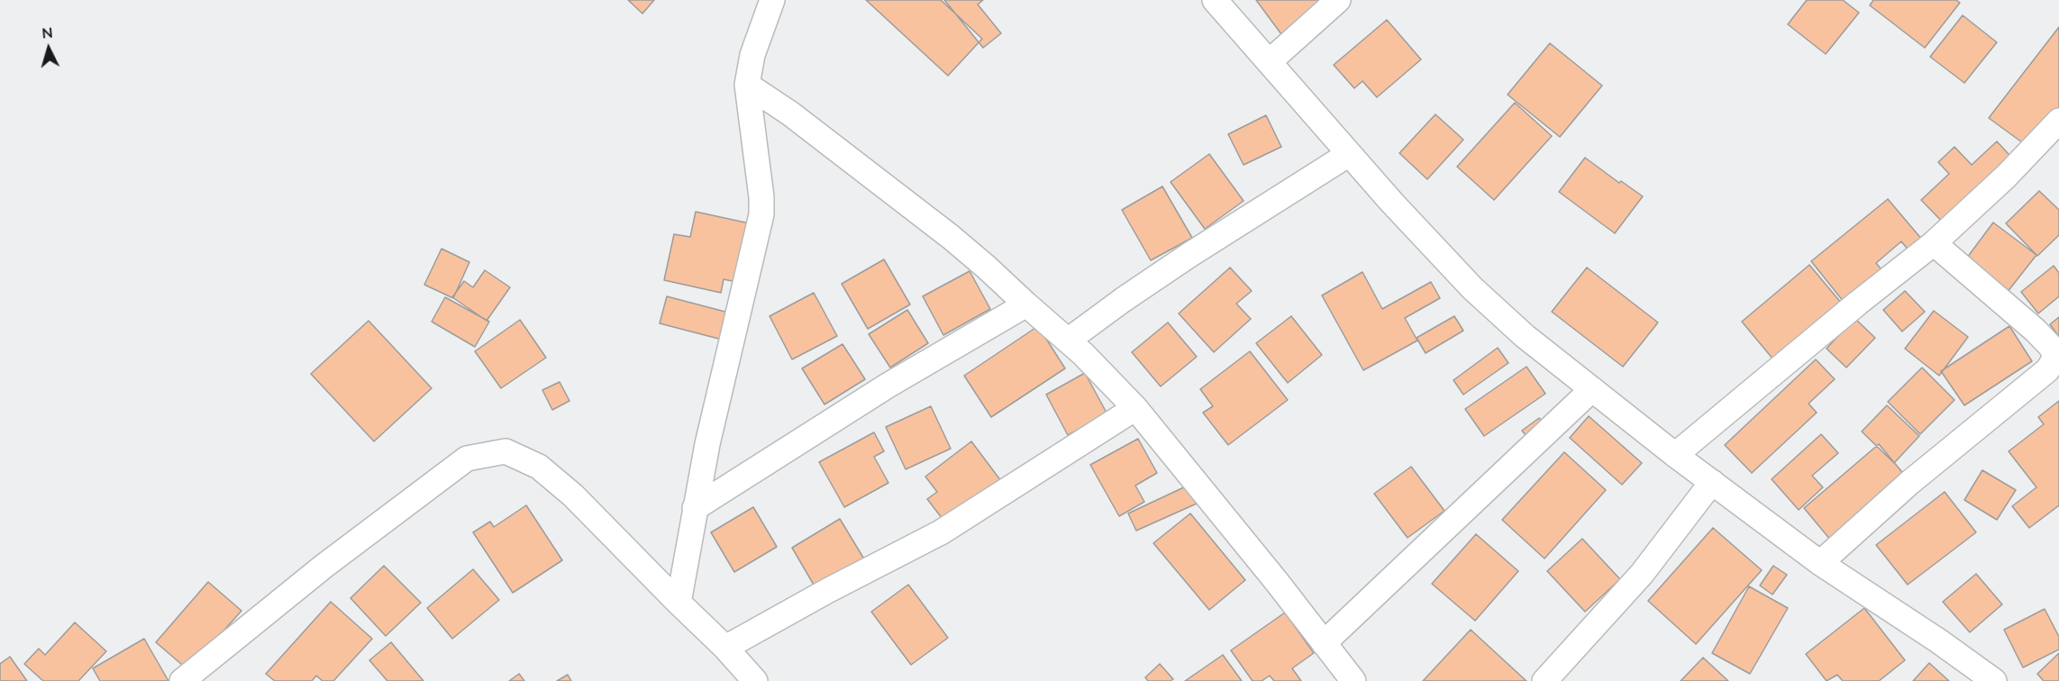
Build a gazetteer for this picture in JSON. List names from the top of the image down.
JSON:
{
  "north": "top"
}
